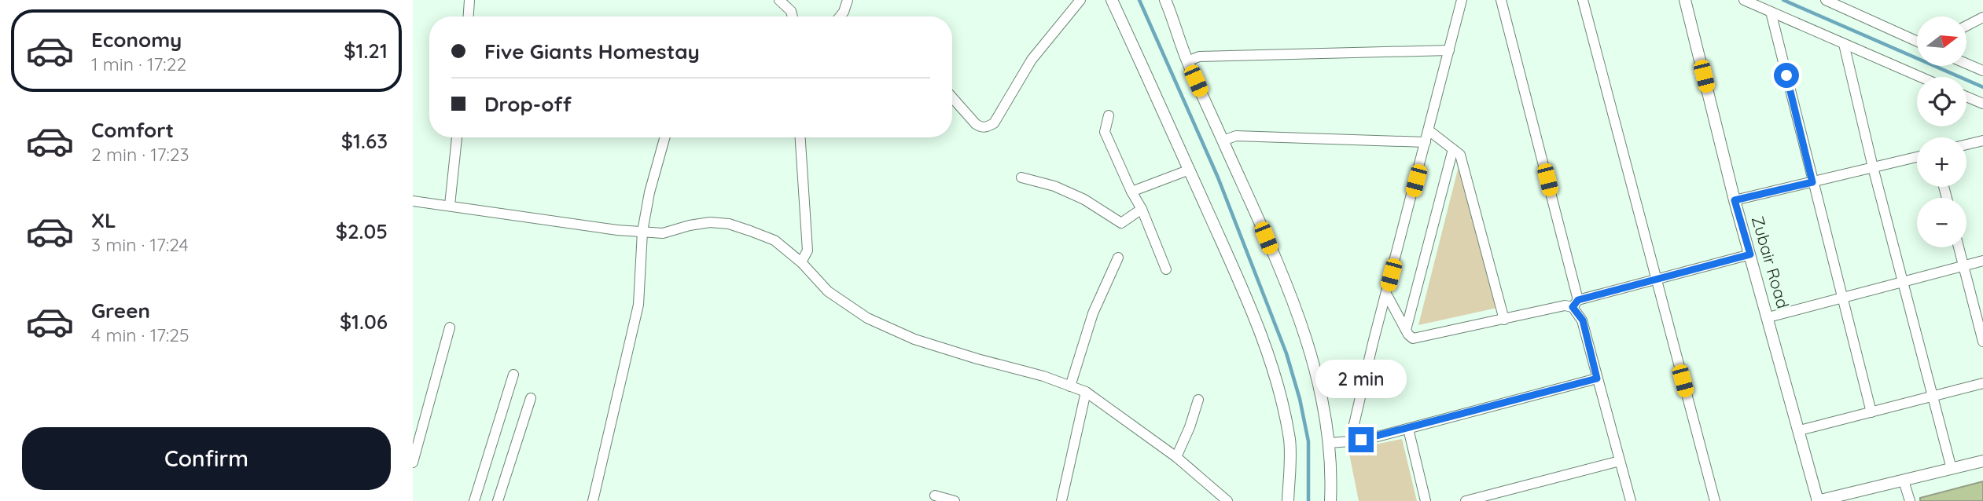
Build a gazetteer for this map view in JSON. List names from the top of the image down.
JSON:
{
  "streets": {
    "street": ["Zubair Road"]
  },
  "north": "right",
  "page": {
    "list": [
      {
        "name": "Economy",
        "note": "1 min · 17:22",
        "value": "$1.21"
      },
      {
        "name": "Comfort",
        "note": "2 min · 17:23",
        "value": "$1.63"
      },
      {
        "name": "XL",
        "note": "3 min · 17:24",
        "value": "$2.05"
      },
      {
        "name": "Green",
        "note": "4 min · 17:25",
        "value": "$1.06"
      }
    ],
    "map_buttons": ["+", "−"],
    "banner": ["Five Giants Homestay", "Drop-off"],
    "bubble": "2 min",
    "buttons": "Confirm"
  }
}
